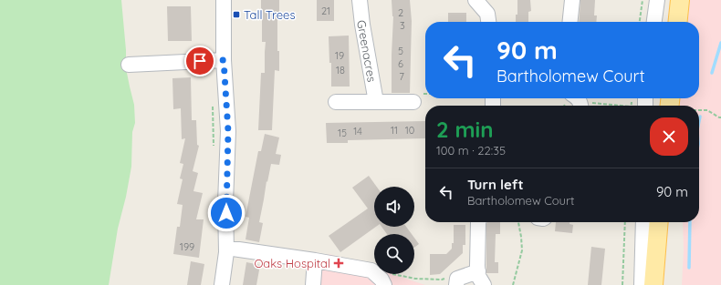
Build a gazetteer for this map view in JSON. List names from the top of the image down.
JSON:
{
  "streets": {
    "street": ["Greenacres"]
  },
  "places": {
    "transit": ["Tall Trees"],
    "health": ["Oaks Hospital"]
  },
  "house_numbers": [
    "21",
    "2",
    "3",
    "5",
    "19",
    "6",
    "18",
    "7",
    "11",
    "10",
    "14",
    "15",
    "199"
  ],
  "page": {
    "turn": ["90 m", "Bartholomew Court"],
    "heading": ["2 min", "100 m · 22:35"],
    "list": [
      {
        "name": "Turn left",
        "note": "Bartholomew Court",
        "value": "90 m"
      }
    ]
  }
}
